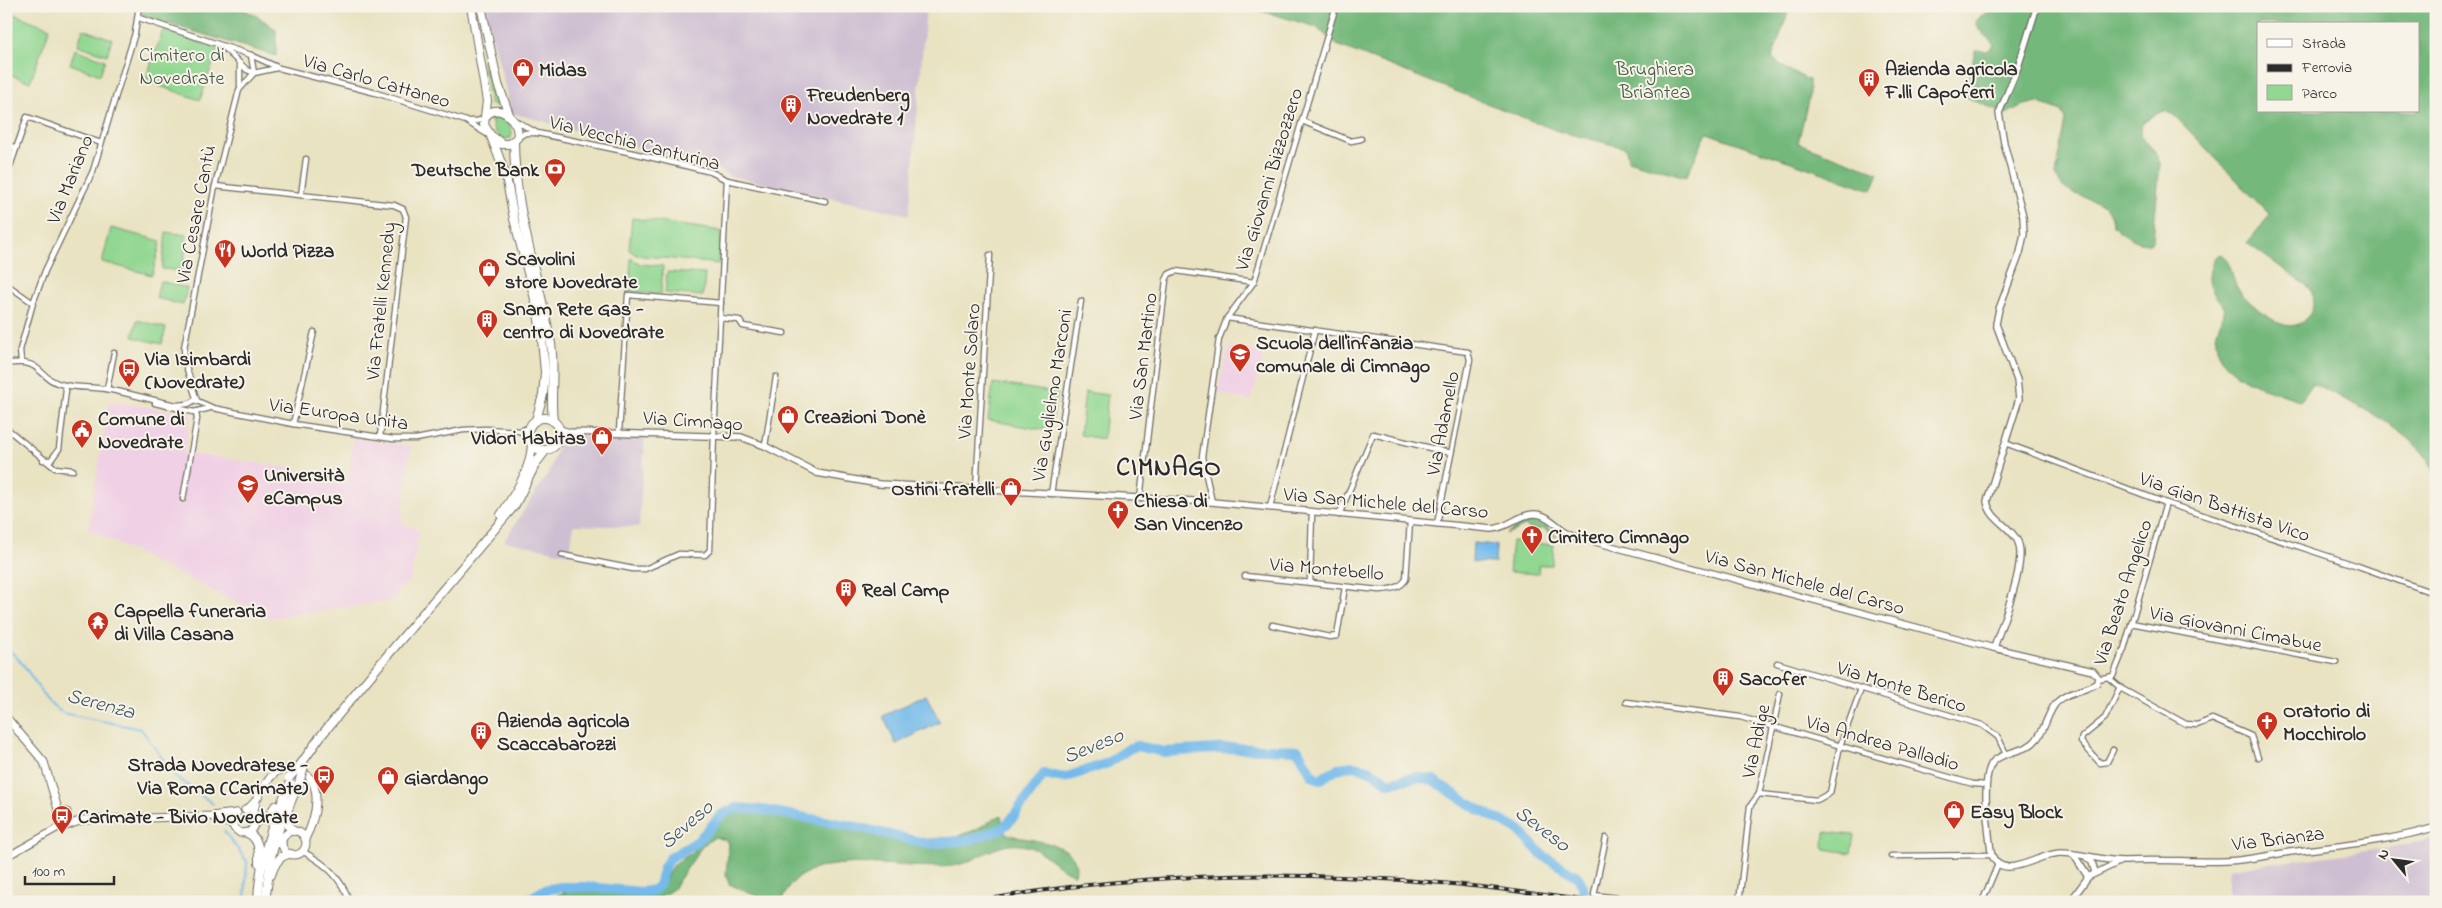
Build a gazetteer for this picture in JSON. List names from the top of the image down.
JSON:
{
  "streets": {
    "street": [
      "Via Carlo Cattaneo",
      "Via Vecchia Canturina",
      "Via Mariano",
      "Via Giovanni Bizzozzero",
      "Via Cesare Cantù",
      "Via Fratelli Kennedy",
      "Via San Martino",
      "Via Monte Solaro",
      "Via Guglielmo Marconi",
      "Via Europa Unita",
      "Via Cimnago",
      "Via Adamello",
      "Via San Michele del Carso",
      "Via Gian Battista Vico",
      "Via Montebello",
      "Via Beato Angelico",
      "Via Giovanni Cimabue",
      "Via Monte Berico",
      "Via Adige",
      "Via Andrea Palladio",
      "Via Brianza"
    ]
  },
  "crossings": [
    ["Via Carlo Cattaneo", "Via Vecchia Canturina"],
    ["Via Giovanni Bizzozzero", "Via San Martino"],
    ["Via Giovanni Bizzozzero", "Via San Michele del Carso"],
    ["Via Cesare Cantù", "Via Fratelli Kennedy"],
    ["Via Cesare Cantù", "Via Europa Unita"],
    ["Via Fratelli Kennedy", "Via Europa Unita"],
    ["Via San Martino", "Via San Michele del Carso"],
    ["Via Monte Solaro", "Via San Michele del Carso"],
    ["Via Guglielmo Marconi", "Via San Michele del Carso"],
    ["Via Europa Unita", "Via Cimnago"],
    ["Via Cimnago", "Via San Michele del Carso"],
    ["Via Adamello", "Via San Michele del Carso"],
    ["Via San Michele del Carso", "Via Montebello"],
    ["Via San Michele del Carso", "Via Beato Angelico"],
    ["Via Gian Battista Vico", "Via Beato Angelico"],
    ["Via Beato Angelico", "Via Giovanni Cimabue"],
    ["Via Adige", "Via Andrea Palladio"]
  ],
  "districts": ["CIMNAGO"],
  "water": ["Serenza", "Seveso"],
  "parks": ["Cimitero di Novedrate", "Brughiera Briantea"],
  "places": {
    "shop": [
      "Midas",
      "Scavolini store Novedrate",
      "Creazioni Donè",
      "Vidori Habitas",
      "Ostini fratelli",
      "Giardango",
      "Easy Block"
    ],
    "building": [
      "Azienda agricola F.lli Capoferri",
      "Freudenberg Novedrate 1",
      "Snam Rete Gas - centro di Novedrate",
      "Real Camp",
      "Sacofer",
      "Azienda agricola Scaccabarozzi"
    ],
    "bank": ["Deutsche Bank"],
    "restaurant": ["World Pizza"],
    "school or university": ["Scuola dell'infanzia comunale di Cimnago", "Università eCampus"],
    "bus stop": ["Via Isimbardi (Novedrate)", "Strada Novedratese - Via Roma (Carimate)", "Carimate - Bivio Novedrate"],
    "public building": ["Comune di Novedrate"],
    "church": ["Chiesa di San Vincenzo", "Cimitero Cimnago", "Oratorio di Mocchirolo"],
    "temple": ["Cappella funeraria di Villa Casana"]
  },
  "legend": ["Strada", "Ferrovia", "Parco"],
  "scale_bar": "100 m",
  "north": "top left"
}
